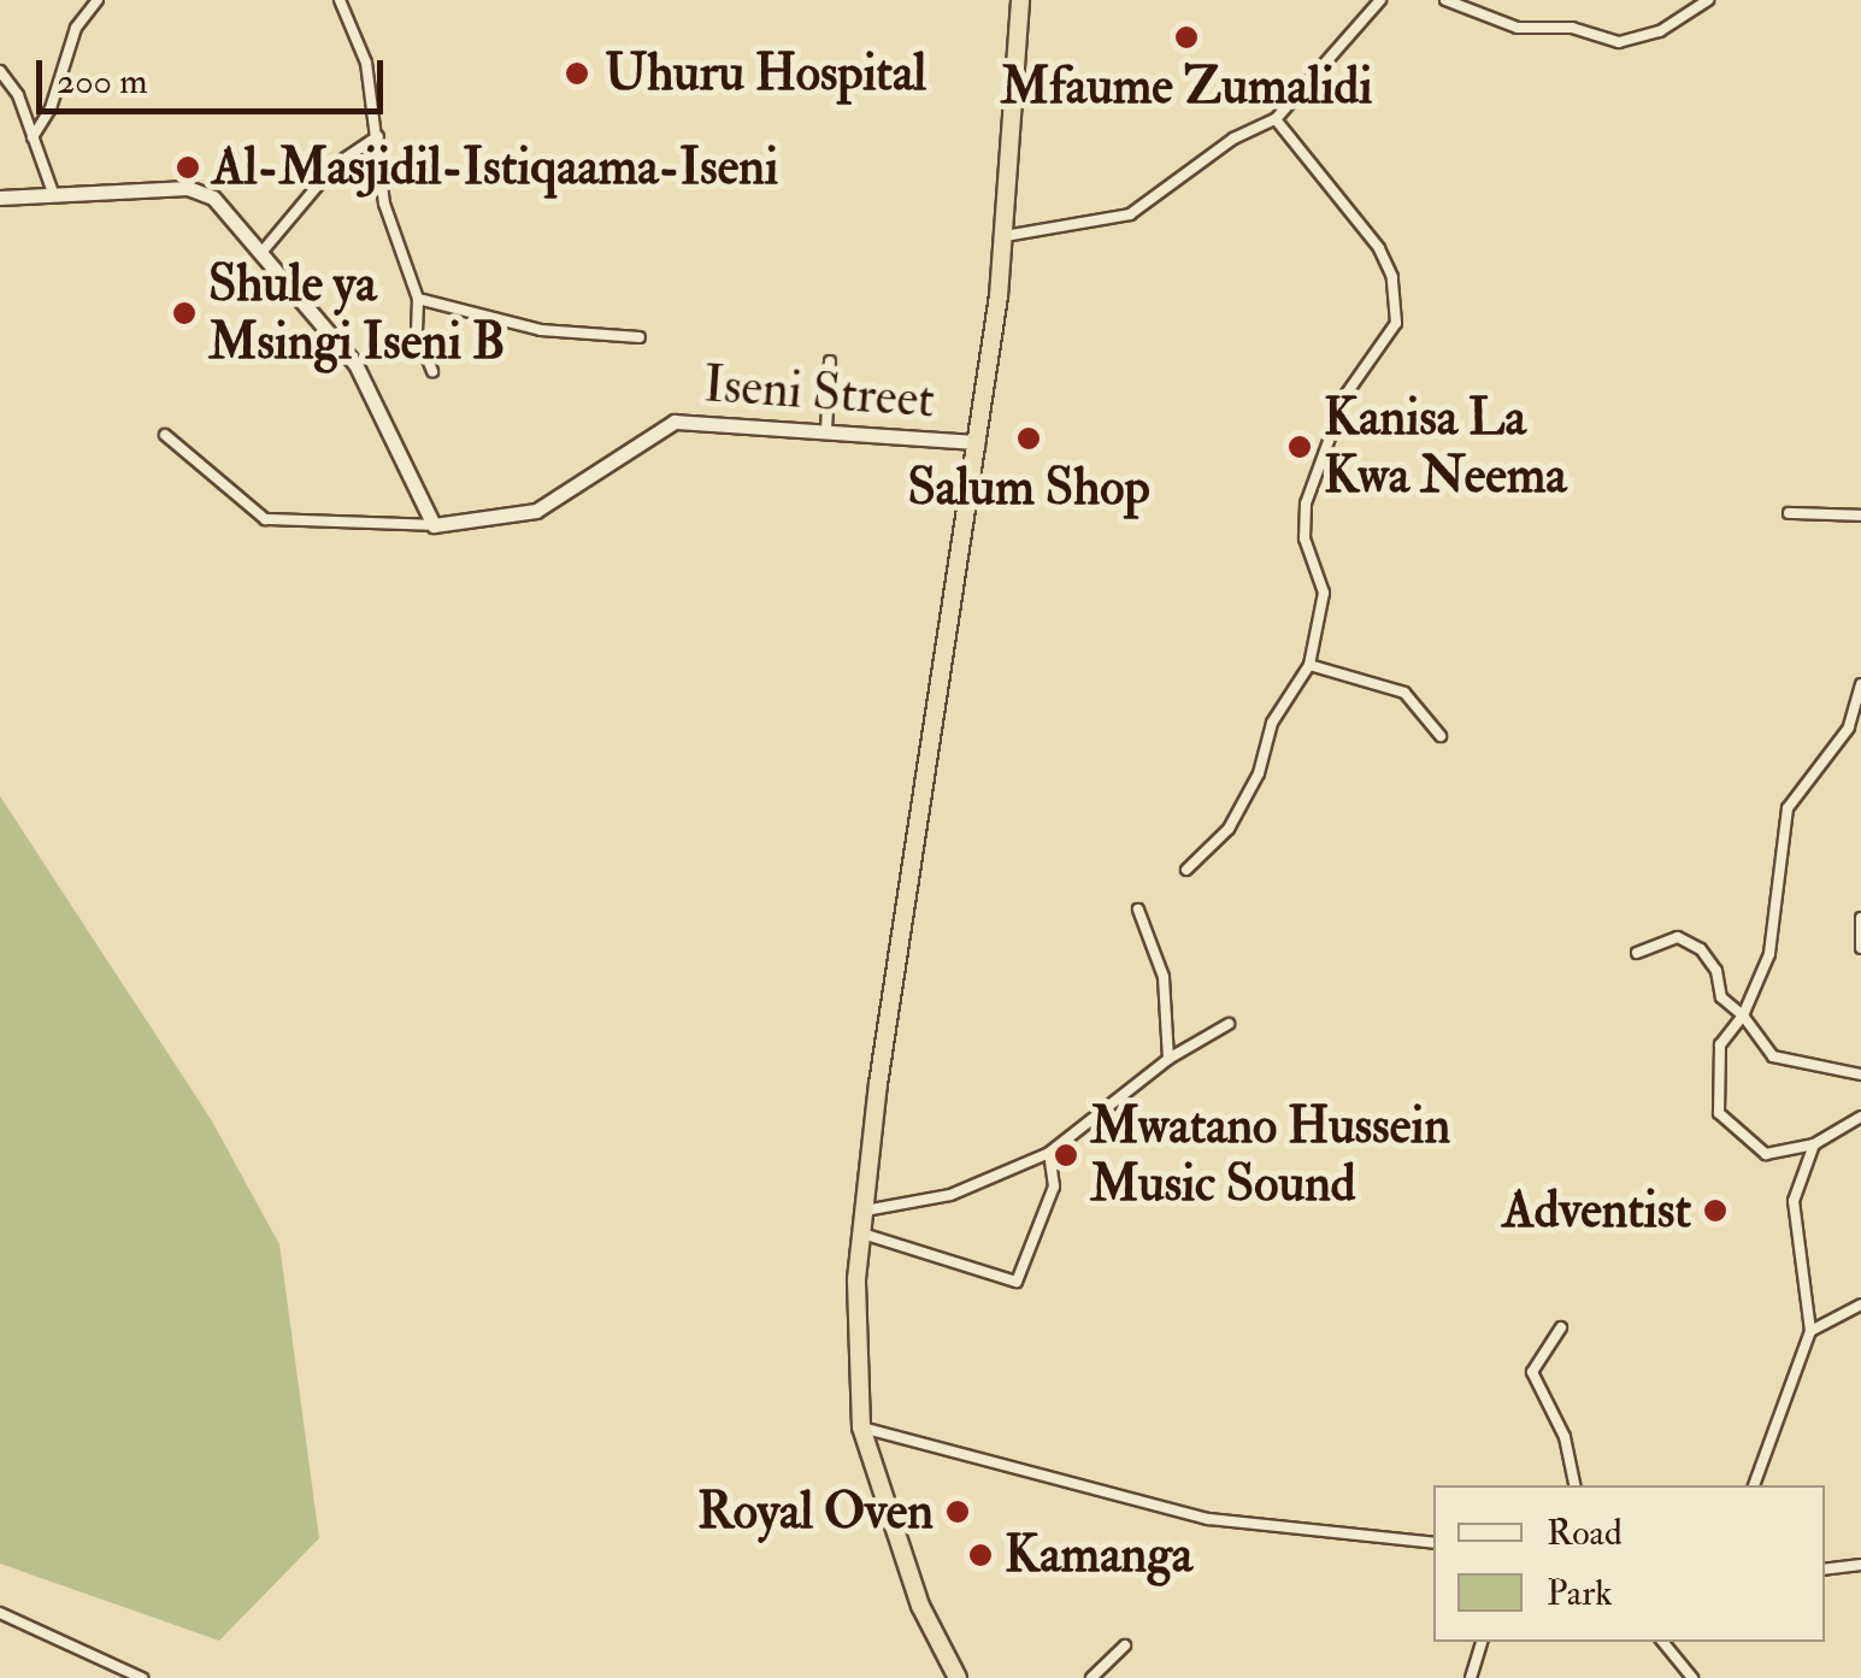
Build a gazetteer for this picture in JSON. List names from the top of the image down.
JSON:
{
  "streets": {
    "street": ["Iseni Street"]
  },
  "places": [
    "Mfaume Zumalidi",
    "Uhuru Hospital",
    "Al-Masjidil-Istiqaama-Iseni",
    "Shule ya Msingi Iseni B",
    "Salum Shop",
    "Kanisa La Kwa Neema",
    "Mwatano Hussein Music Sound",
    "Adventist",
    "Royal Oven",
    "Kamanga"
  ],
  "legend": ["Road", "Park"],
  "scale_bar": "200 m"
}
